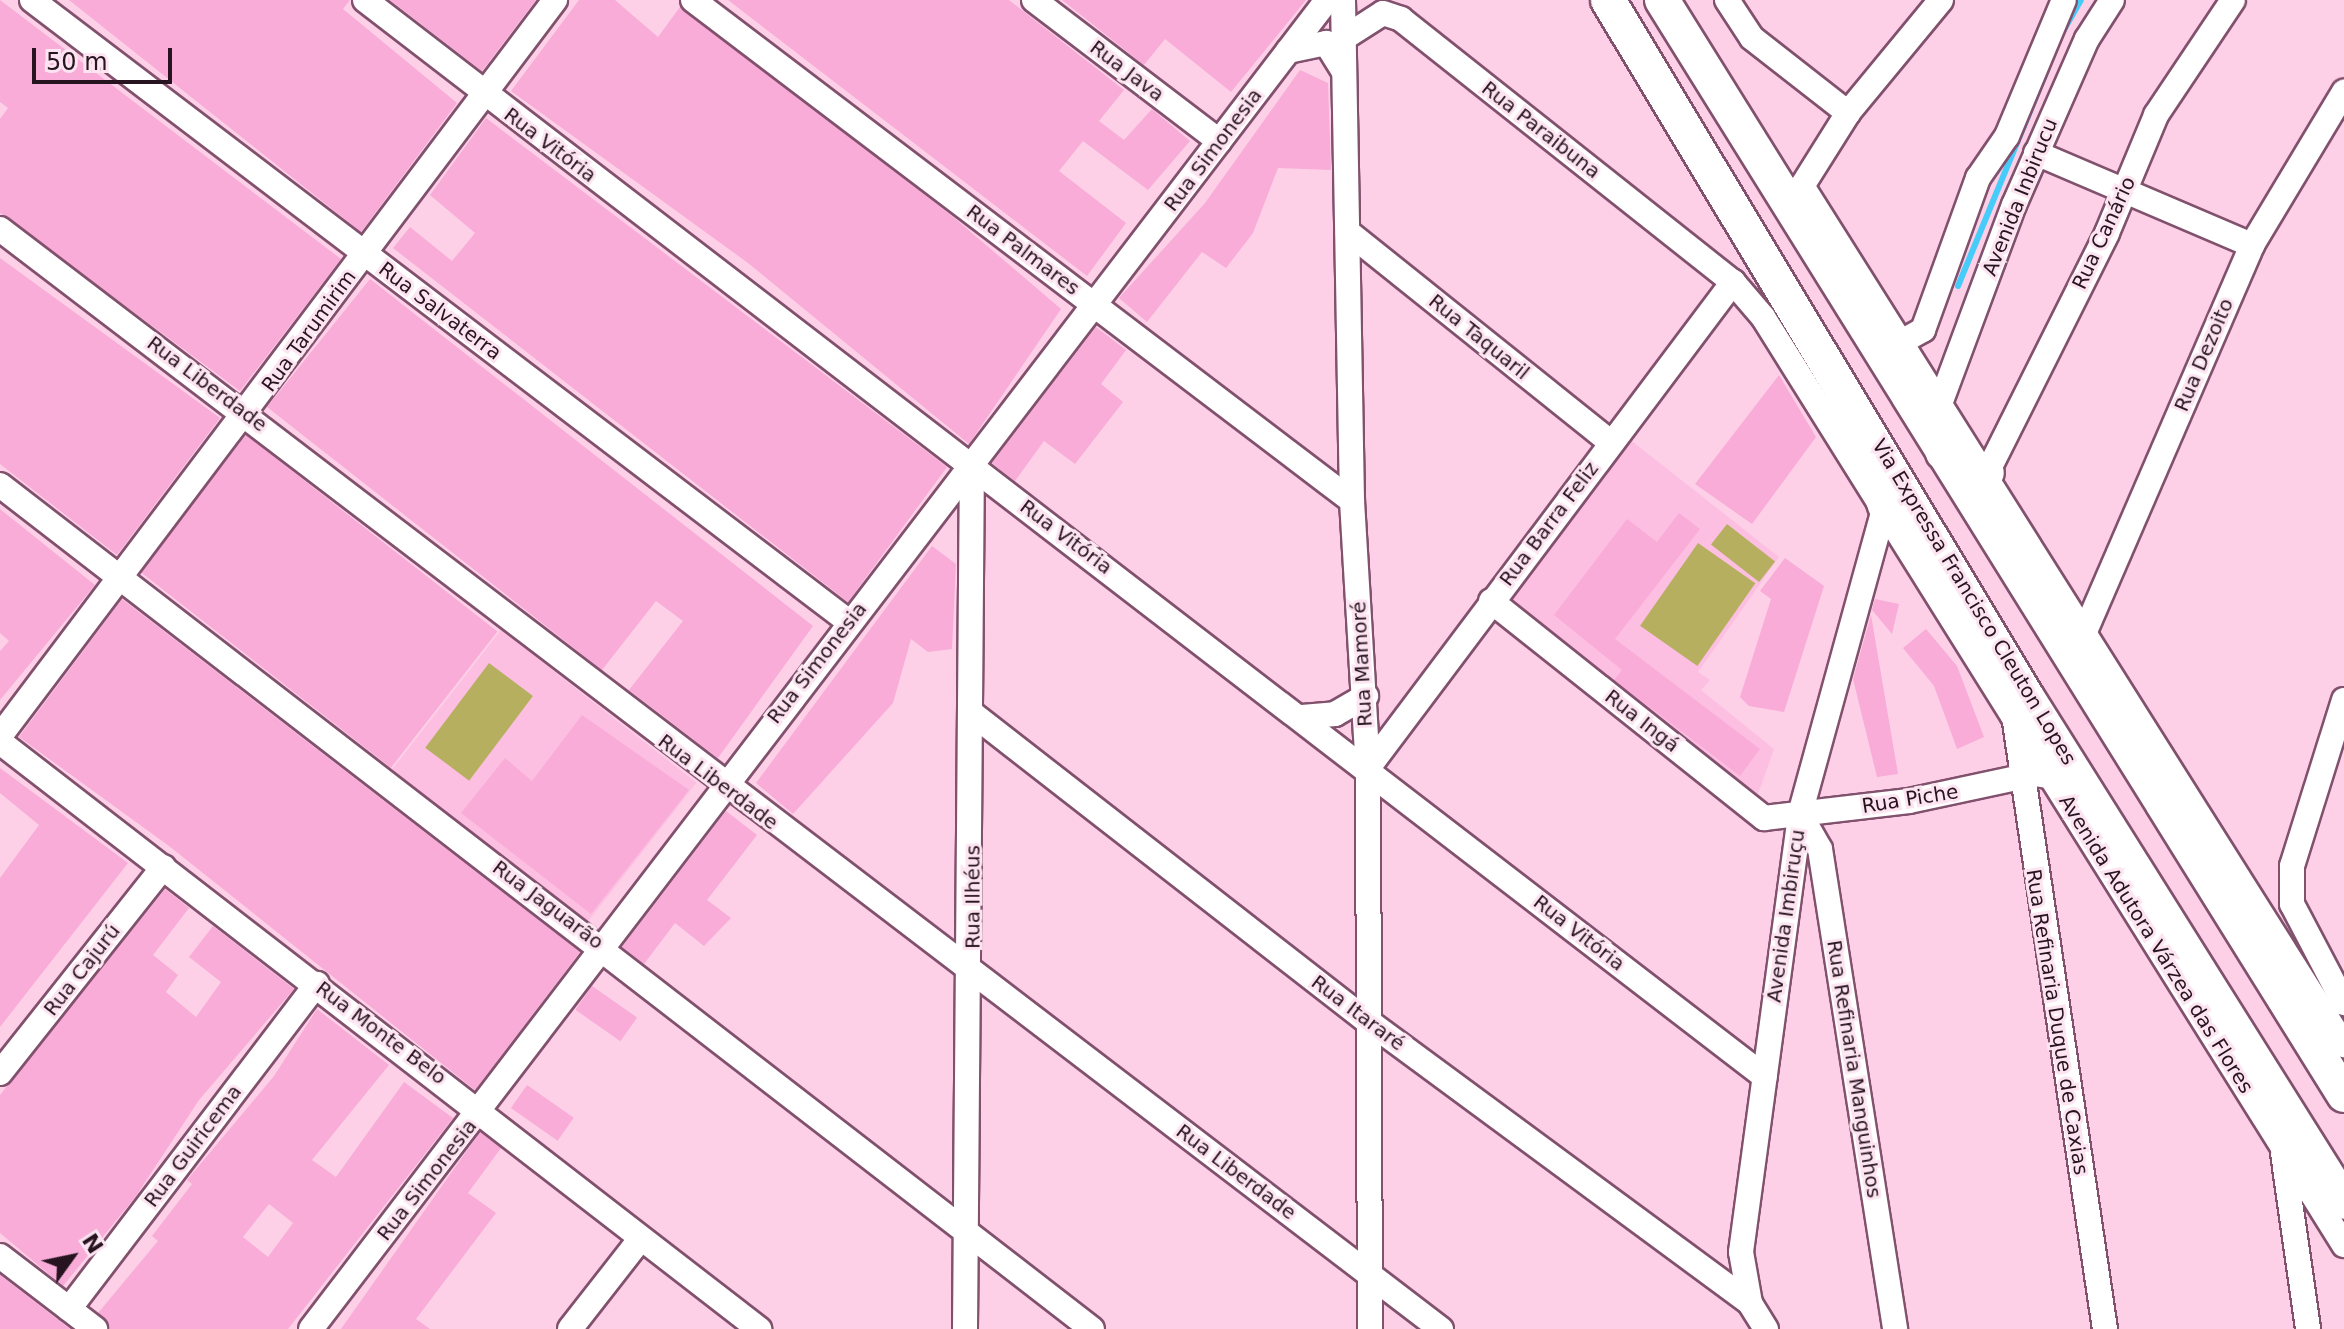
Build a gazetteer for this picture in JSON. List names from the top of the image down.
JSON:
{
  "streets": {
    "highway": ["Via Expressa Francisco Cleuton Lopes"],
    "street": [
      "Rua Java",
      "Rua Paraibuna",
      "Rua Vitória",
      "Rua Simonesia",
      "Avenida Inbirucu",
      "Rua Canário",
      "Rua Palmares",
      "Rua Salvaterra",
      "Rua Tarumirim",
      "Rua Taquaril",
      "Rua Dezoito",
      "Rua Liberdade",
      "Rua Barra Feliz",
      "Rua Mamoré",
      "Rua Ingá",
      "Rua Piche",
      "Rua Ilhéus",
      "Rua Jaguarão",
      "Avenida Imbiruçu",
      "Avenida Adutora Várzea das Flores",
      "Rua Cajurú",
      "Rua Itararé",
      "Rua Refinaria Duque de Caxias",
      "Rua Monte Belo",
      "Rua Refinaria Manguinhos",
      "Rua Guiricema"
    ]
  },
  "crossings": [
    ["Rua Java", "Rua Simonesia"],
    ["Rua Paraibuna", "Rua Barra Feliz"],
    ["Rua Paraibuna", "Rua Mamoré"],
    ["Rua Paraibuna", "Avenida Adutora Várzea das Flores"],
    ["Rua Vitória", "Rua Simonesia"],
    ["Rua Vitória", "Rua Tarumirim"],
    ["Rua Vitória", "Rua Barra Feliz"],
    ["Rua Vitória", "Rua Mamoré"],
    ["Rua Vitória", "Rua Ilhéus"],
    ["Rua Vitória", "Avenida Imbiruçu"],
    ["Rua Simonesia", "Rua Palmares"],
    ["Rua Simonesia", "Rua Salvaterra"],
    ["Rua Simonesia", "Rua Liberdade"],
    ["Rua Simonesia", "Rua Ilhéus"],
    ["Rua Simonesia", "Rua Jaguarão"],
    ["Rua Simonesia", "Rua Monte Belo"],
    ["Rua Palmares", "Rua Mamoré"],
    ["Rua Salvaterra", "Rua Tarumirim"],
    ["Rua Tarumirim", "Rua Liberdade"],
    ["Rua Tarumirim", "Rua Jaguarão"],
    ["Rua Taquaril", "Rua Barra Feliz"],
    ["Rua Taquaril", "Rua Mamoré"],
    ["Rua Liberdade", "Rua Mamoré"],
    ["Rua Liberdade", "Rua Ilhéus"],
    ["Rua Barra Feliz", "Rua Mamoré"],
    ["Rua Barra Feliz", "Rua Ingá"],
    ["Rua Barra Feliz", "Avenida Adutora Várzea das Flores"],
    ["Rua Mamoré", "Rua Itararé"],
    ["Rua Ingá", "Rua Piche"],
    ["Rua Ingá", "Avenida Imbiruçu"],
    ["Rua Ingá", "Rua Refinaria Manguinhos"],
    ["Rua Piche", "Avenida Imbiruçu"],
    ["Rua Piche", "Avenida Adutora Várzea das Flores"],
    ["Rua Piche", "Rua Refinaria Duque de Caxias"],
    ["Rua Piche", "Rua Refinaria Manguinhos"],
    ["Rua Ilhéus", "Rua Jaguarão"],
    ["Rua Ilhéus", "Rua Itararé"],
    ["Avenida Imbiruçu", "Avenida Adutora Várzea das Flores"],
    ["Avenida Imbiruçu", "Rua Itararé"],
    ["Avenida Imbiruçu", "Rua Refinaria Manguinhos"],
    ["Avenida Adutora Várzea das Flores", "Rua Refinaria Duque de Caxias"],
    ["Rua Cajurú", "Rua Monte Belo"],
    ["Rua Monte Belo", "Rua Guiricema"]
  ],
  "scale_bar": "50 m",
  "north": "top right"
}
